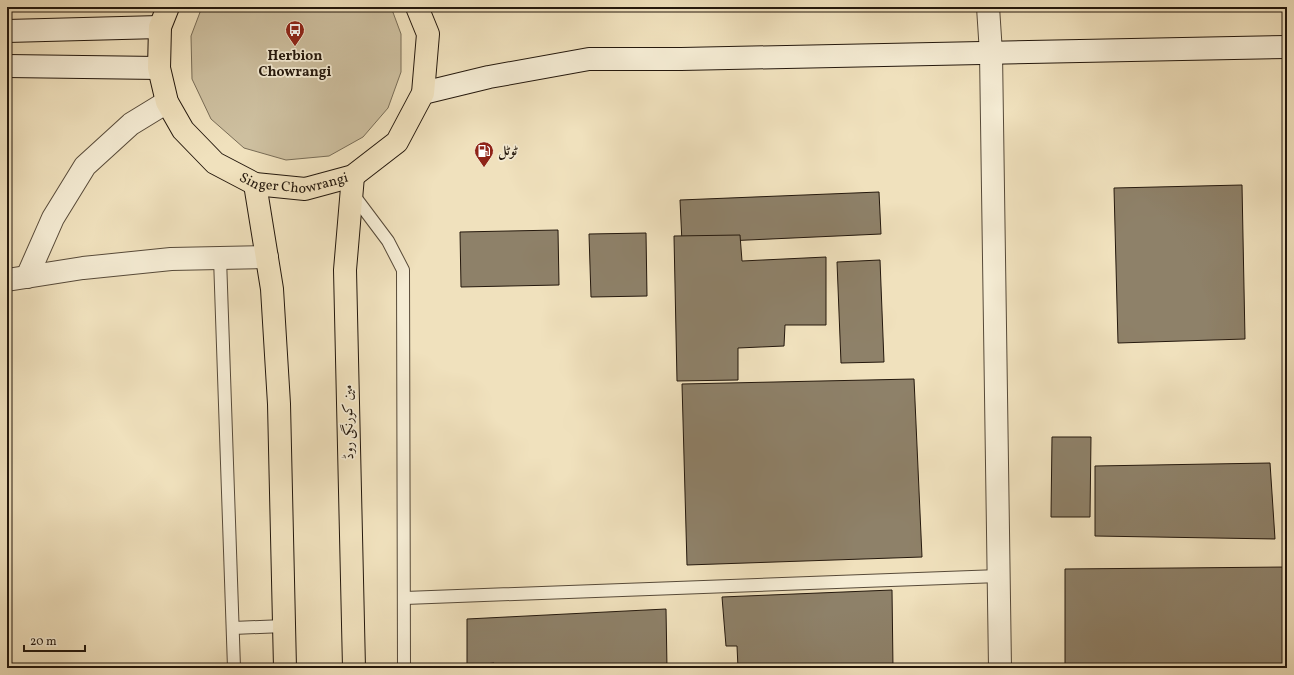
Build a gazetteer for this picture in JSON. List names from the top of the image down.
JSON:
{
  "streets": {
    "main road": ["Singer Chowrangi", "مین کورنگی روڈ"]
  },
  "crossings": [
    ["Singer Chowrangi", "مین کورنگی روڈ"]
  ],
  "places": {
    "bus stop": ["Herbion Chowrangi"],
    "fuel station": ["ٹوٹل"]
  },
  "scale_bar": "20 m"
}
